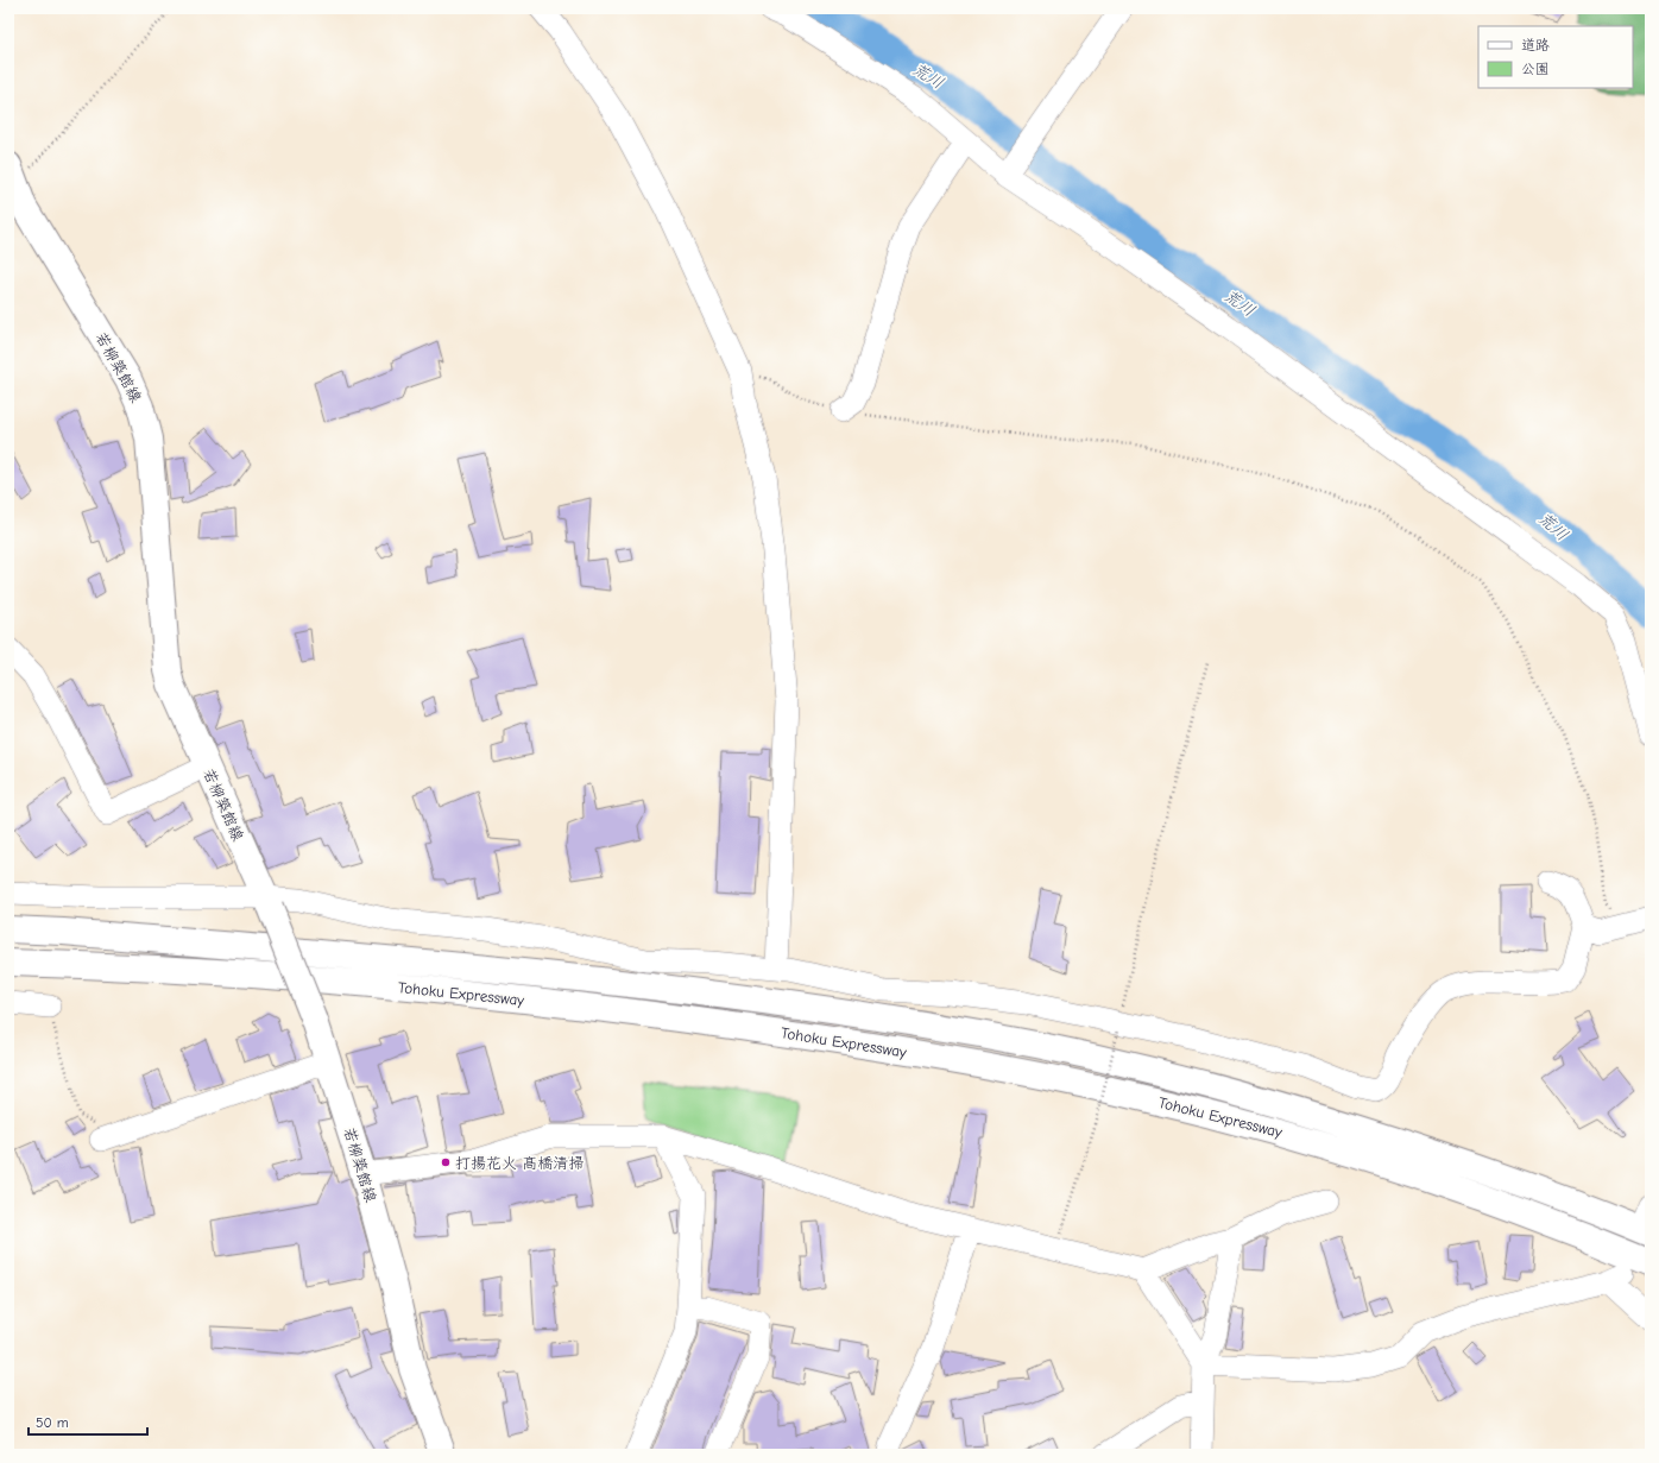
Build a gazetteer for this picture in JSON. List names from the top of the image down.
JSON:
{
  "streets": {
    "main road": ["若柳築館線", "Tohoku Expressway"]
  },
  "water": ["荒川"],
  "places": ["打揚花火 髙橋清掃"],
  "legend": ["道路", "公園"],
  "scale_bar": "50 m"
}
